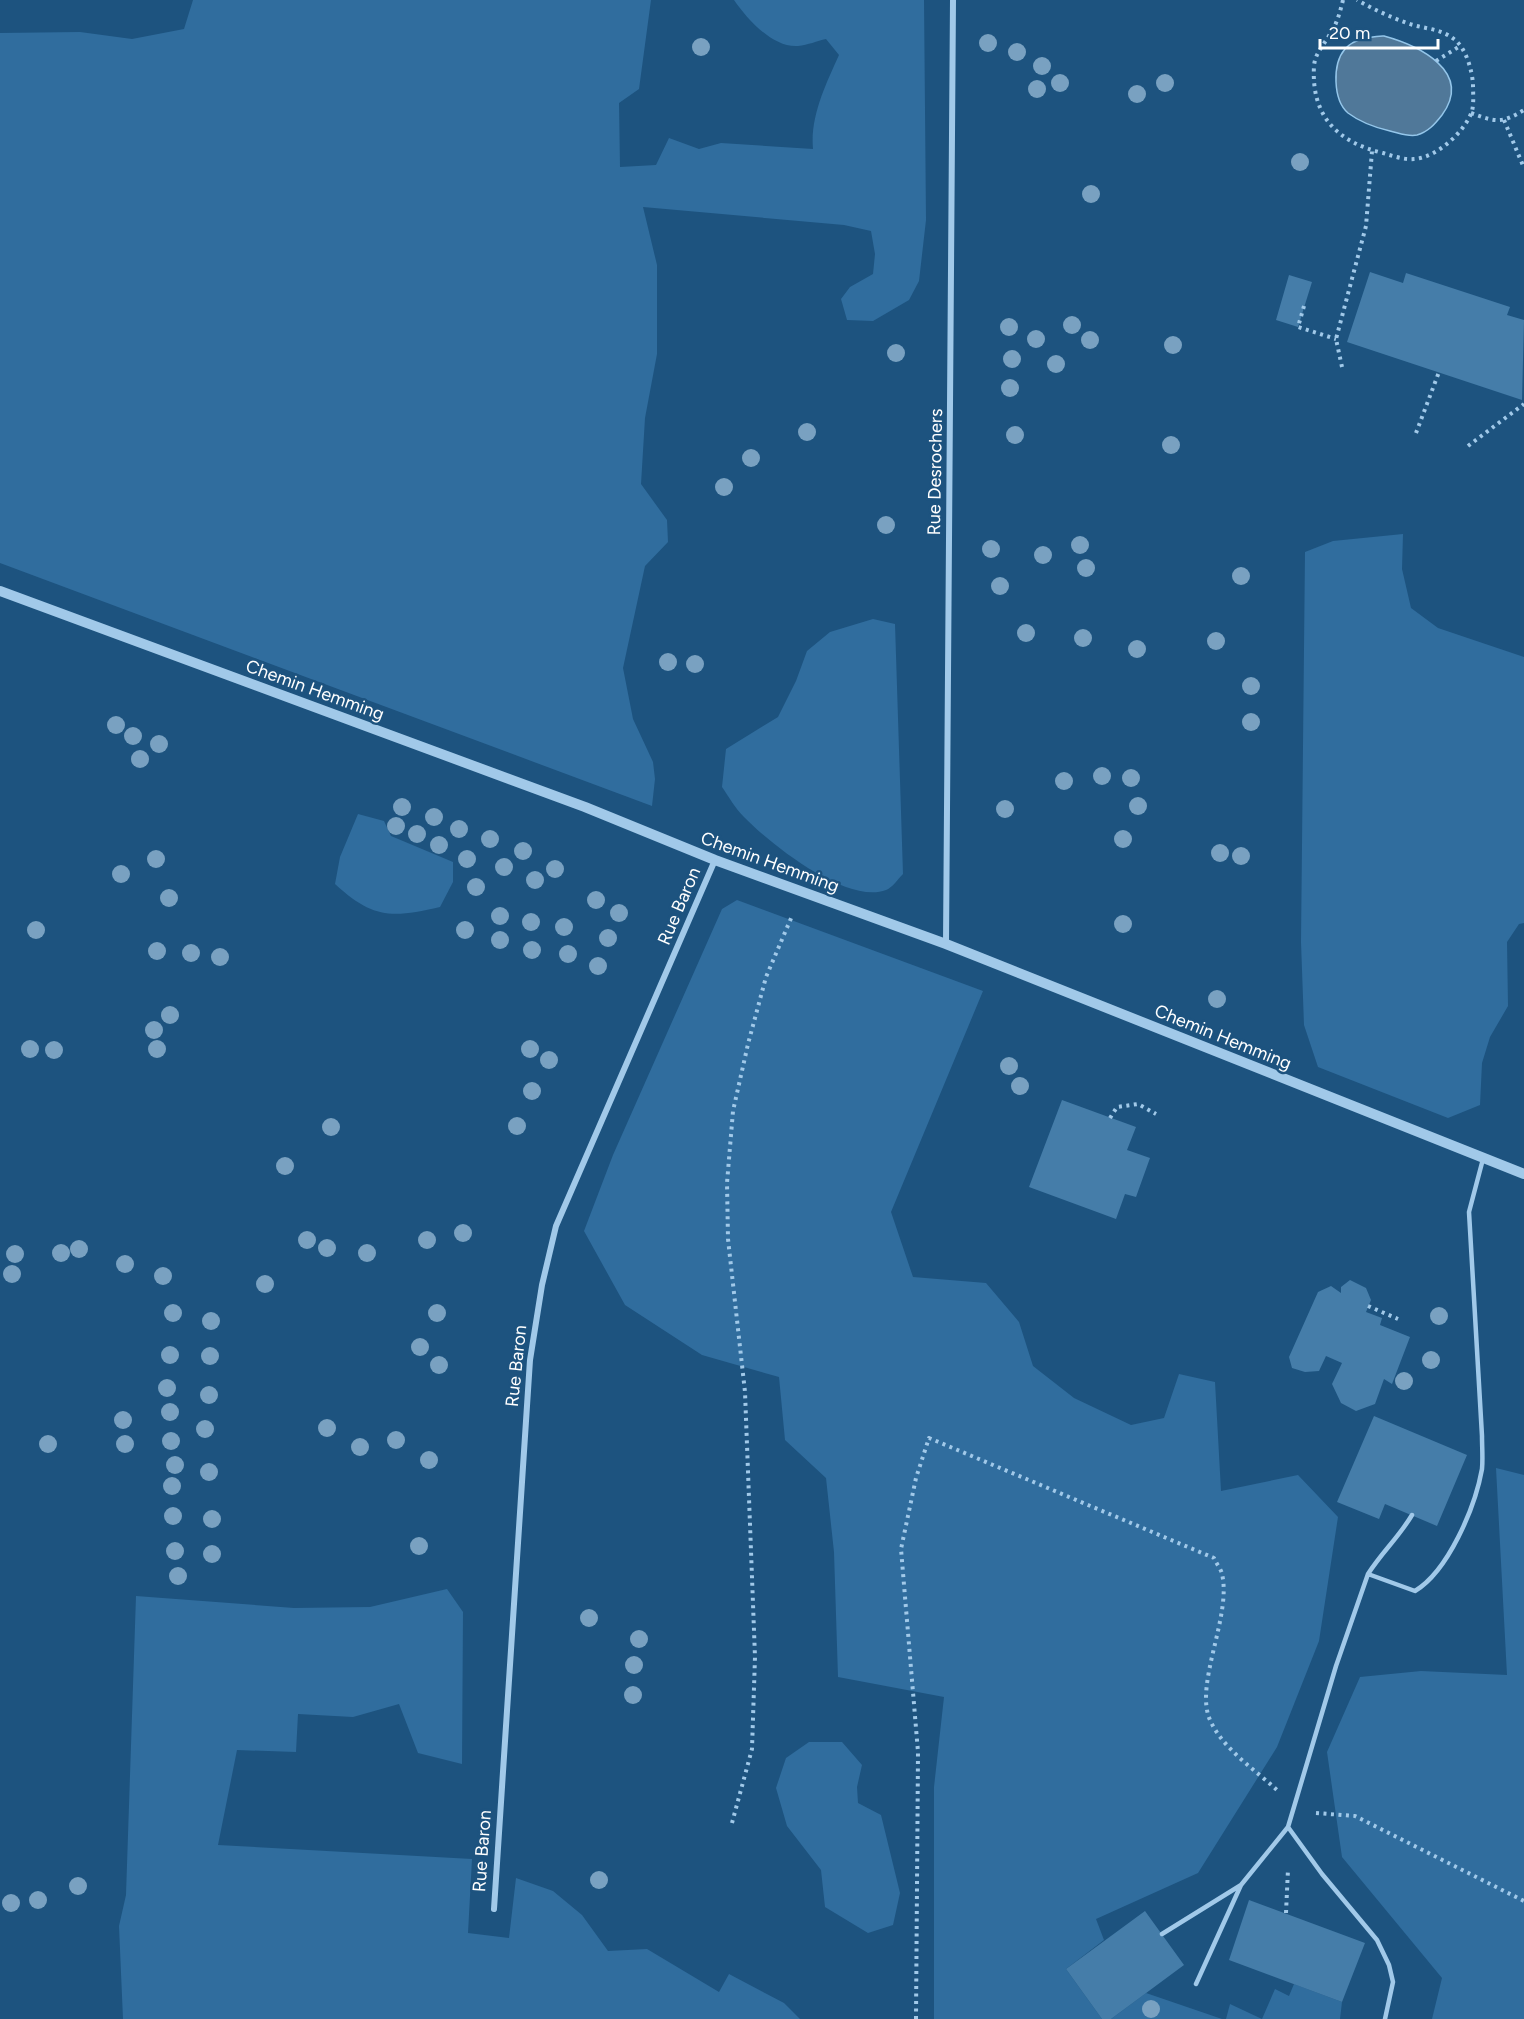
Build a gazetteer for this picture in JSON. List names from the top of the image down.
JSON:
{
  "streets": {
    "street": ["Rue Desrochers", "Chemin Hemming", "Rue Baron"]
  },
  "crossings": [
    ["Rue Desrochers", "Chemin Hemming"],
    ["Chemin Hemming", "Rue Baron"]
  ],
  "scale_bar": "20 m"
}
